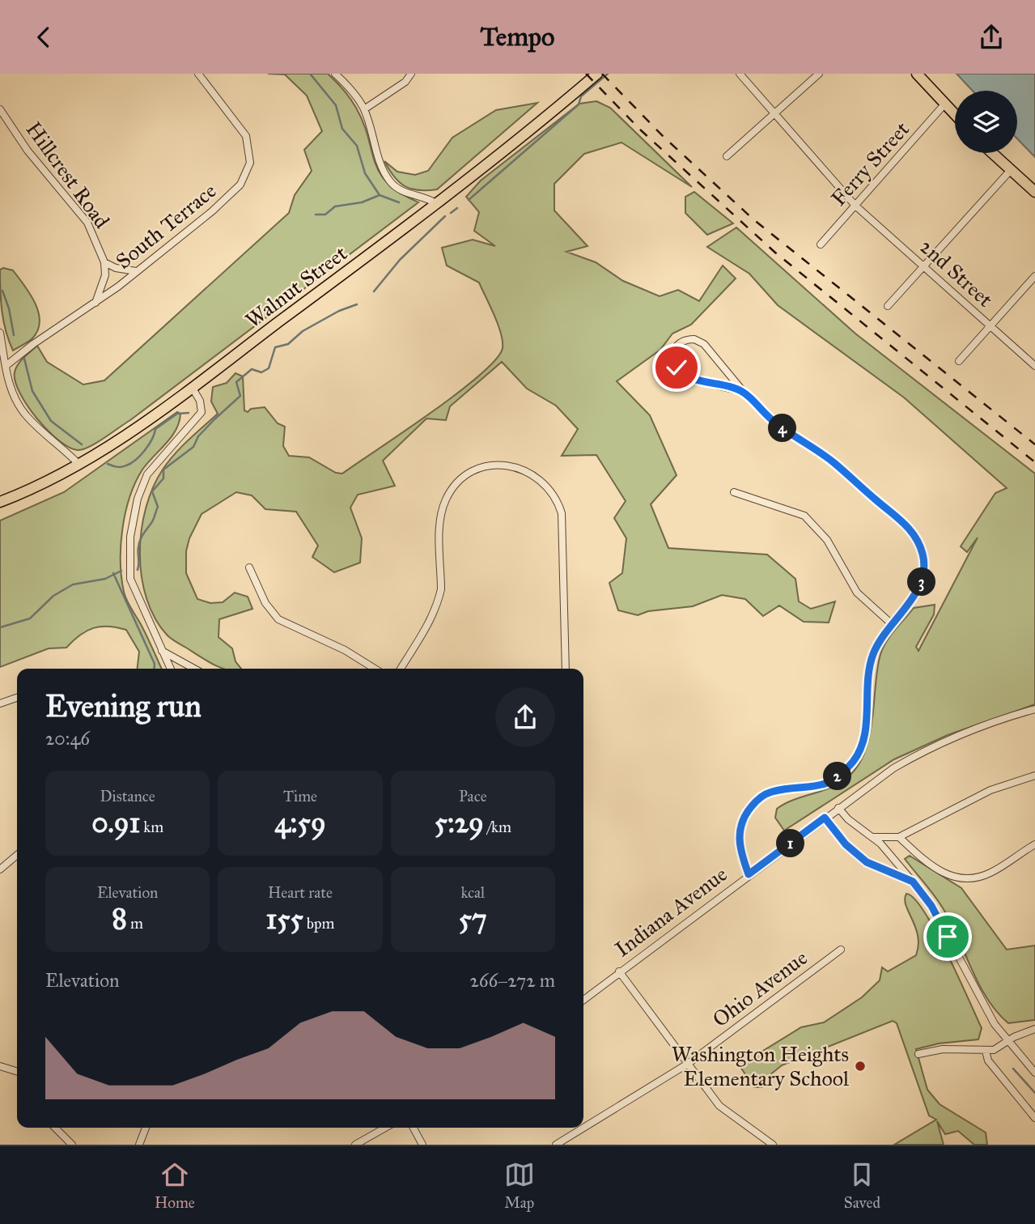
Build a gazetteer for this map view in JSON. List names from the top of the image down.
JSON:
{
  "streets": {
    "main road": ["Walnut Street"],
    "street": [
      "Ferry Street",
      "Hillcrest Road",
      "South Terrace",
      "2nd Street",
      "Indiana Avenue",
      "Ohio Avenue"
    ]
  },
  "crossings": [
    ["Ferry Street", "2nd Street"],
    ["Hillcrest Road", "South Terrace"]
  ],
  "places": ["Washington Heights Elementary School"],
  "page": {
    "header": "Tempo",
    "pins": [
      "4",
      "3",
      "2",
      "1"
    ],
    "heading": ["Evening run", "20:46"],
    "stats": [
      ["Distance", "0.91 km"],
      ["Time", "4:59"],
      ["Pace", "5:29 /km"],
      ["Elevation", "8 m"],
      ["Heart rate", "155 bpm"],
      ["kcal", "57"]
    ],
    "chart": ["Elevation", "266–272 m"],
    "tabs": ["Home", "Map", "Saved"]
  }
}
